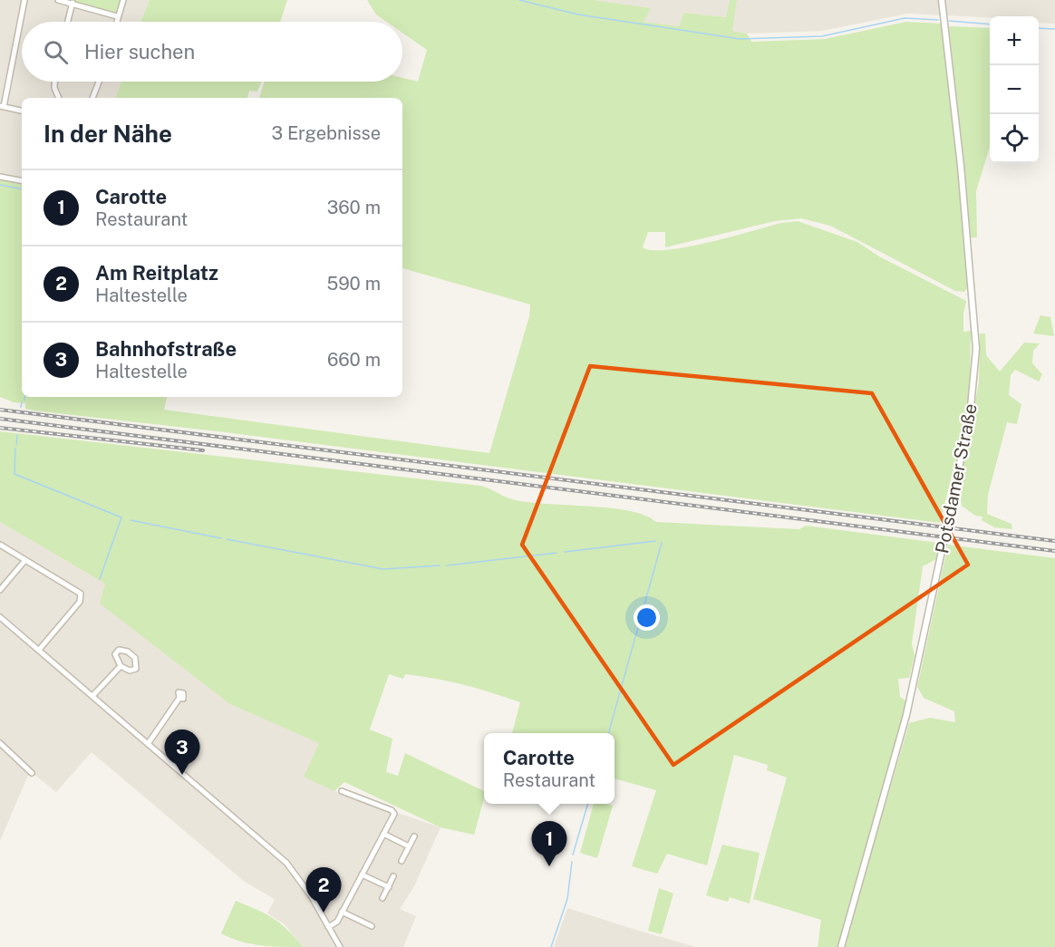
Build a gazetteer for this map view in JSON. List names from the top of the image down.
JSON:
{
  "streets": {
    "street": ["Potsdamer Straße"]
  },
  "page": {
    "map_buttons": ["+", "−"],
    "search": "Hier suchen",
    "heading": ["In der Nähe", "3 Ergebnisse"],
    "list": [
      {
        "mark": "1",
        "name": "Carotte",
        "note": "Restaurant",
        "value": "360 m"
      },
      {
        "mark": "2",
        "name": "Am Reitplatz",
        "note": "Haltestelle",
        "value": "590 m"
      },
      {
        "mark": "3",
        "name": "Bahnhofstraße",
        "note": "Haltestelle",
        "value": "660 m"
      }
    ],
    "pins": ["3", "1", "2"],
    "popup": ["Carotte", "Restaurant"]
  }
}
